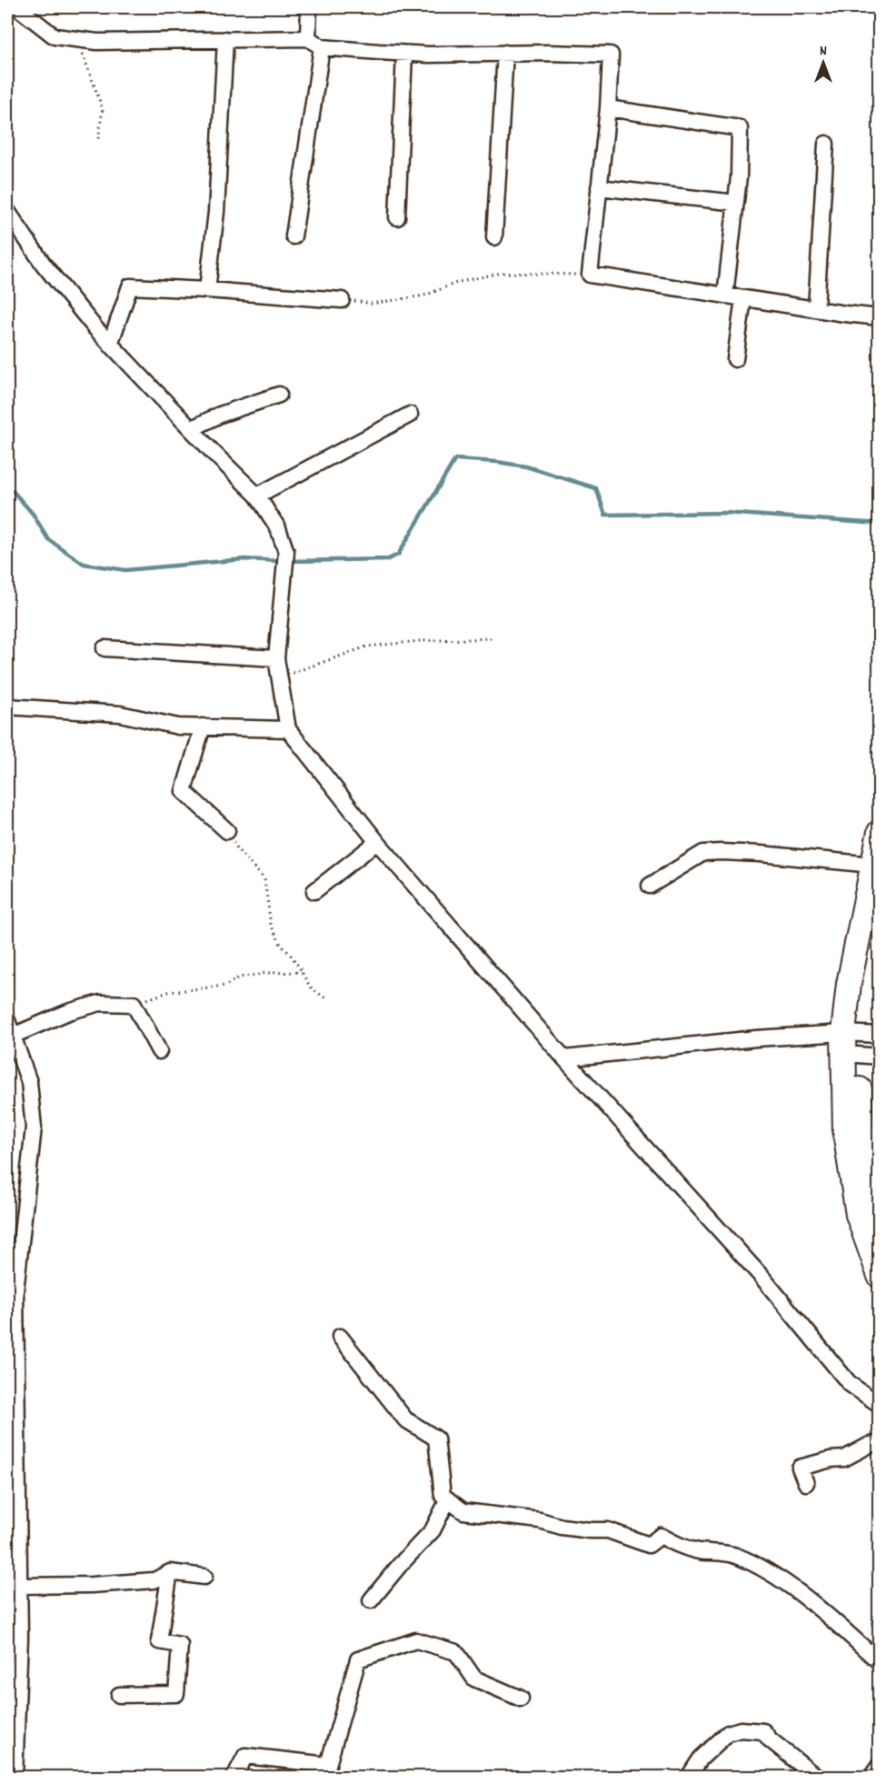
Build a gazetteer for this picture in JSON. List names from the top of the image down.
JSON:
{
  "north": "top"
}
